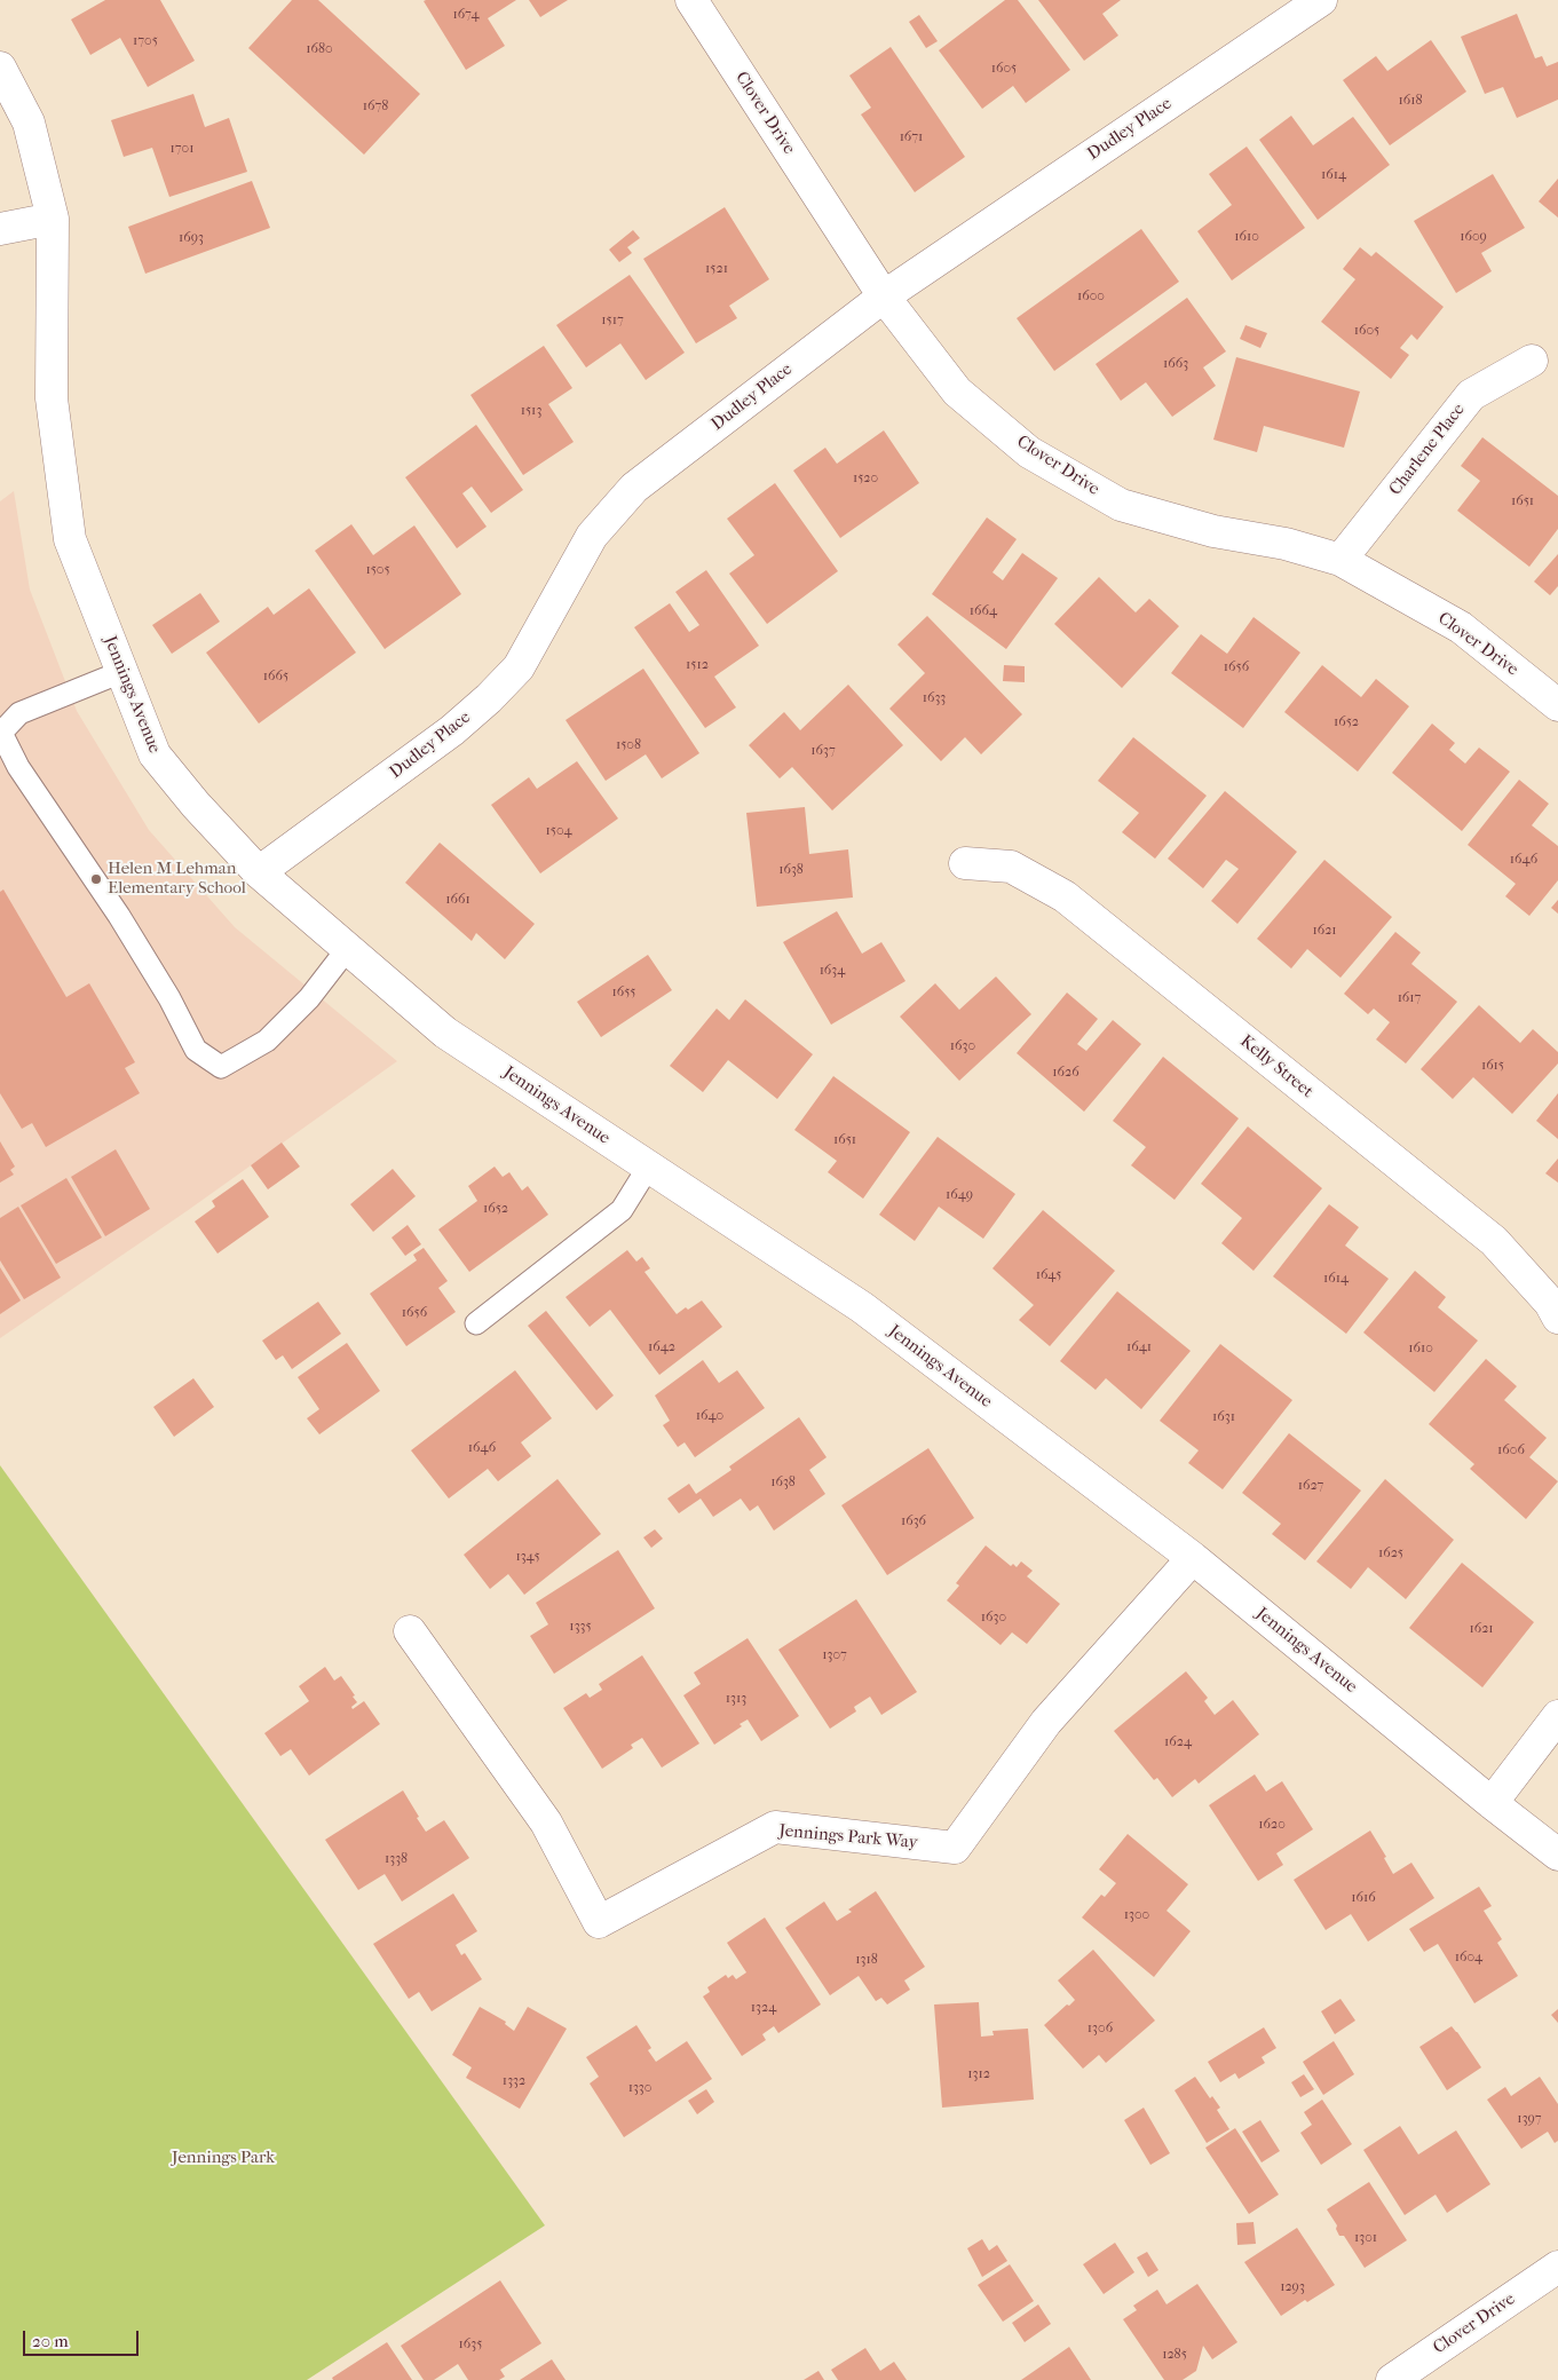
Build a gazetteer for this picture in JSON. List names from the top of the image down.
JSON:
{
  "streets": {
    "street": [
      "Clover Drive",
      "Dudley Place",
      "Charlene Place",
      "Jennings Avenue",
      "Kelly Street",
      "Jennings Park Way"
    ]
  },
  "crossings": [
    ["Clover Drive", "Dudley Place"],
    ["Clover Drive", "Charlene Place"],
    ["Dudley Place", "Jennings Avenue"],
    ["Jennings Avenue", "Jennings Park Way"]
  ],
  "parks": ["Jennings Park"],
  "places": ["Helen M Lehman Elementary School"],
  "house_numbers": [
    "1674",
    "1705",
    "1680",
    "1605",
    "1618",
    "1678",
    "1671",
    "1701",
    "1614",
    "1610",
    "1609",
    "1693",
    "1521",
    "1600",
    "1517",
    "1605",
    "1663",
    "1513",
    "1520",
    "1651",
    "1505",
    "1664",
    "1512",
    "1656",
    "1665",
    "1633",
    "1652",
    "1508",
    "1637",
    "1504",
    "1646",
    "1638",
    "1661",
    "1621",
    "1634",
    "1655",
    "1617",
    "1630",
    "1615",
    "1626",
    "1651",
    "1649",
    "1652",
    "1645",
    "1614",
    "1656",
    "1642",
    "1641",
    "1610",
    "1640",
    "1631",
    "1646",
    "1606",
    "1638",
    "1627",
    "1636",
    "1625",
    "1345",
    "1630",
    "1335",
    "1621",
    "1307",
    "1313",
    "1624",
    "1620",
    "1338",
    "1616",
    "1300",
    "1604",
    "1318",
    "1324",
    "1306",
    "1312",
    "1332",
    "1330",
    "1397",
    "1301",
    "1293",
    "1635",
    "1285"
  ],
  "scale_bar": "20 m"
}
